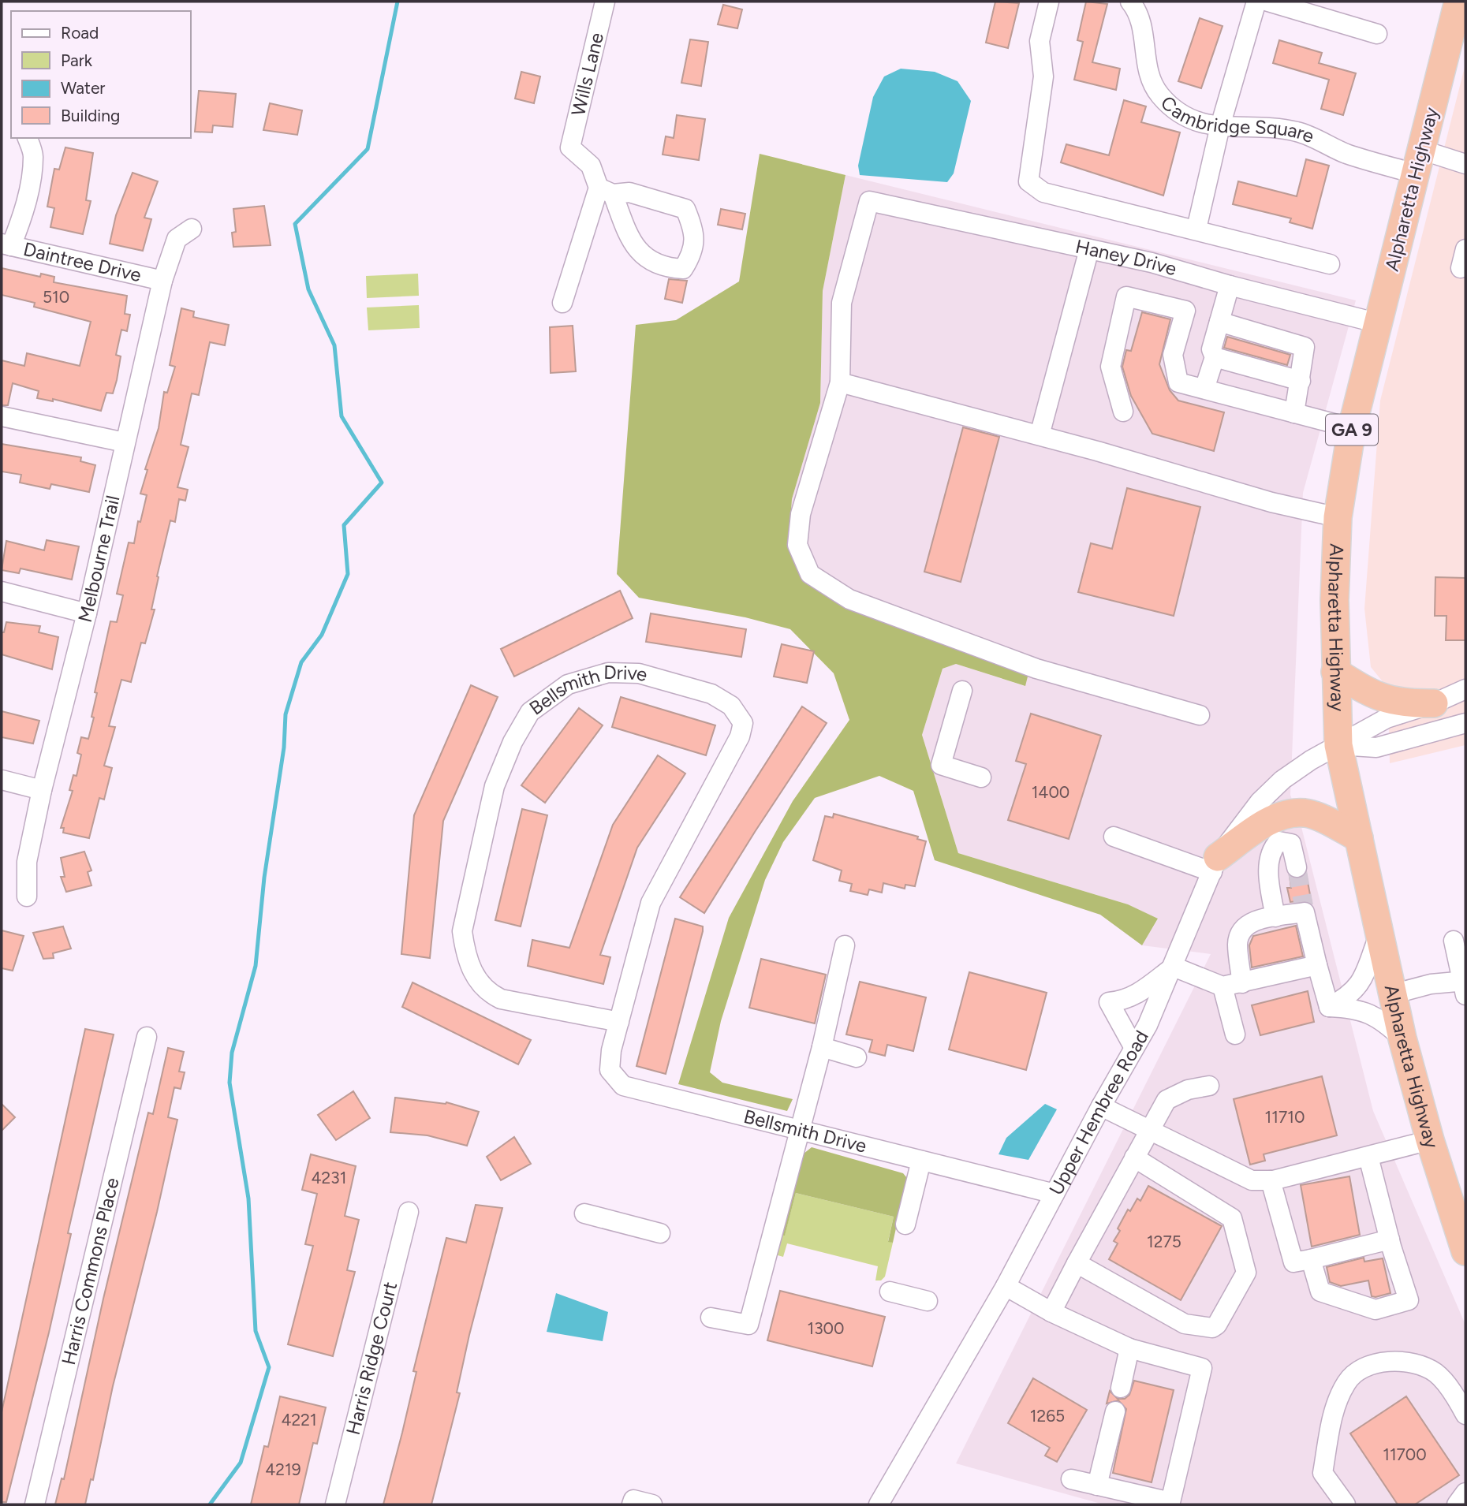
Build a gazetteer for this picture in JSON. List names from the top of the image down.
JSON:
{
  "streets": {
    "highway": ["Alpharetta Highway", "GA 9"],
    "street": [
      "Wills Lane",
      "Cambridge Square",
      "Haney Drive",
      "Daintree Drive",
      "Melbourne Trail",
      "Bellsmith Drive",
      "Upper Hembree Road",
      "Harris Commons Place",
      "Harris Ridge Court"
    ]
  },
  "crossings": [
    ["Cambridge Square", "Alpharetta Highway"],
    ["Alpharetta Highway", "Haney Drive"],
    ["Alpharetta Highway", "Upper Hembree Road"],
    ["Daintree Drive", "Melbourne Trail"],
    ["Bellsmith Drive", "Upper Hembree Road"]
  ],
  "house_numbers": [
    "510",
    "1400",
    "11710",
    "4231",
    "1275",
    "1300",
    "1265",
    "4221",
    "11700",
    "4219"
  ],
  "legend": [
    "Road",
    "Park",
    "Water",
    "Building"
  ]
}
